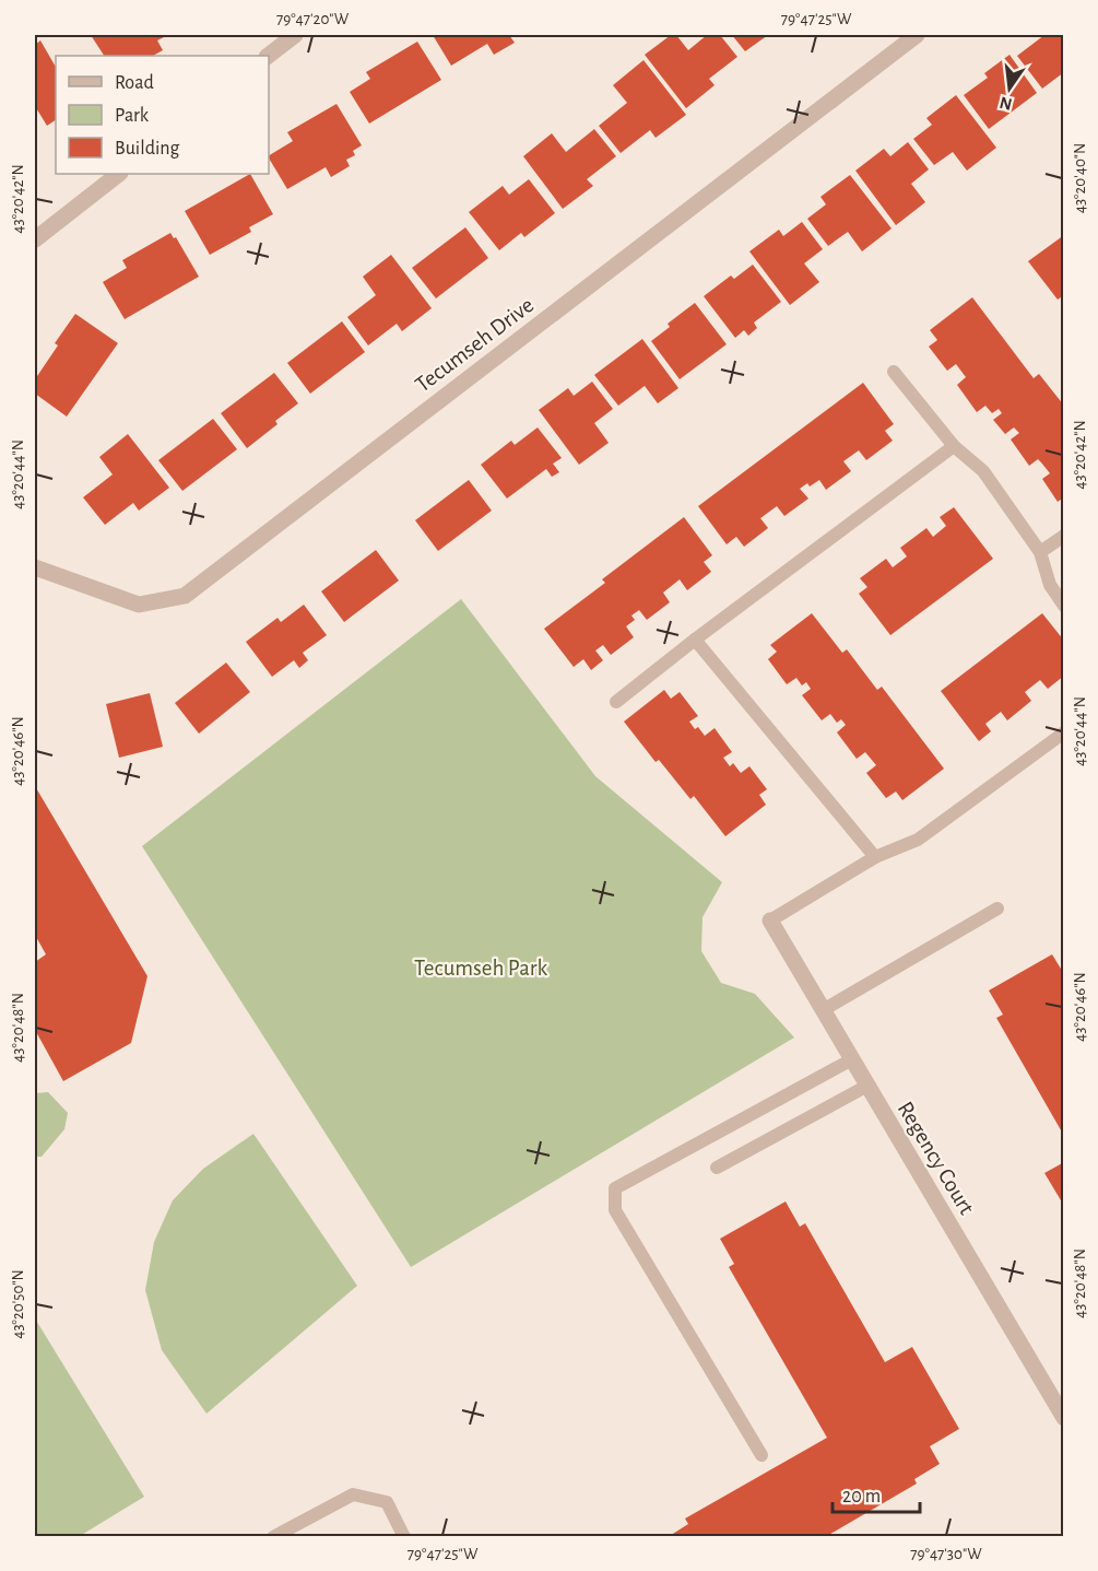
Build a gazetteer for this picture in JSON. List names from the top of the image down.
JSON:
{
  "streets": {
    "street": ["Tecumseh Drive", "Regency Court"]
  },
  "parks": ["Tecumseh Park"],
  "legend": ["Road", "Park", "Building"],
  "scale_bar": "20 m",
  "north": "bottom",
  "coordinates": [
    "79°47'20\"W",
    "79°47'25\"W",
    "43°20'40\"N",
    "43°20'42\"N",
    "43°20'44\"N",
    "43°20'46\"N",
    "43°20'48\"N",
    "43°20'50\"N",
    "79°47'30\"W"
  ]
}
